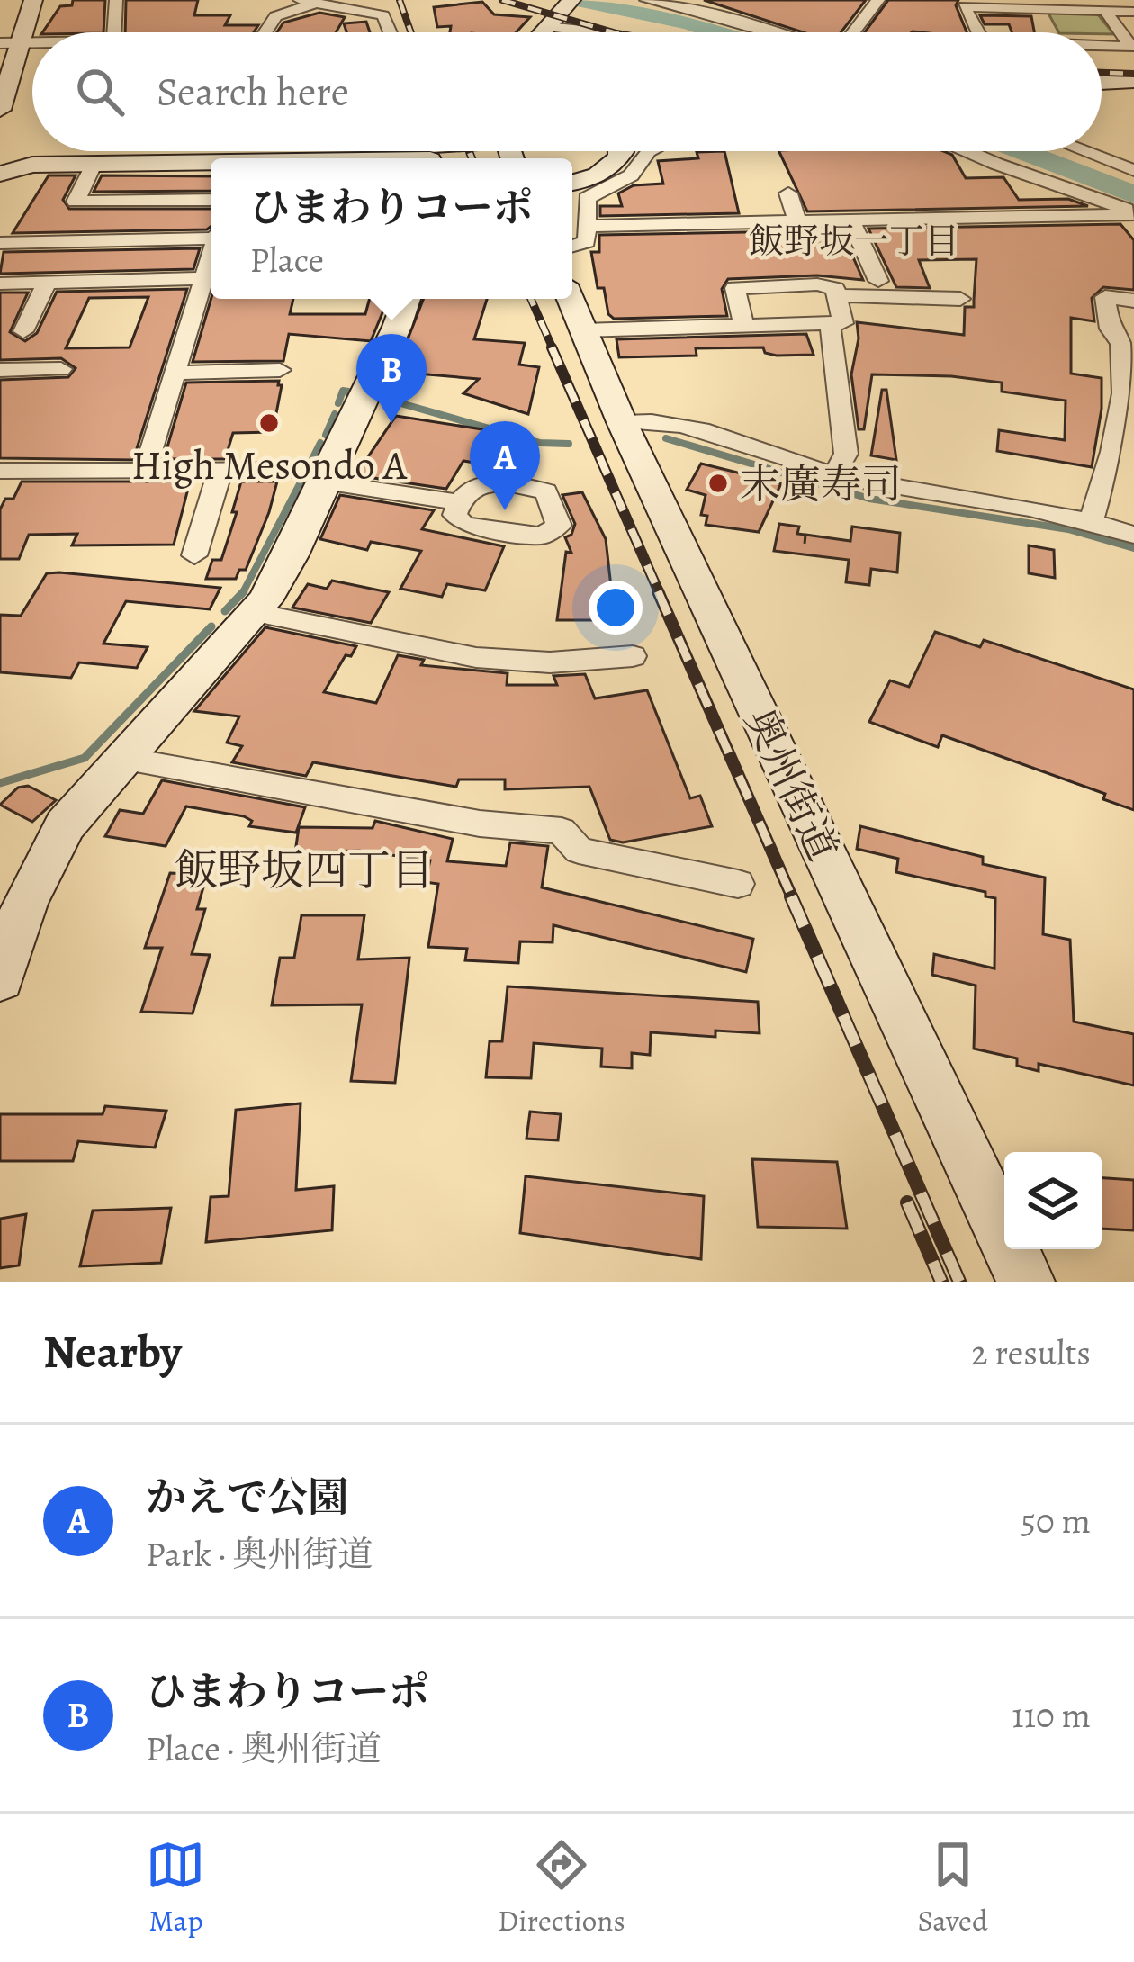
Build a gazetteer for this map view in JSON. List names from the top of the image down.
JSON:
{
  "streets": {
    "main road": ["奥州街道"]
  },
  "districts": ["飯野坂一丁目", "飯野坂四丁目"],
  "places": ["High Mesondo A", "末廣寿司"],
  "page": {
    "search": "Search here",
    "popup": ["ひまわりコーポ", "Place"],
    "pins": ["B", "A"],
    "heading": ["Nearby", "2 results"],
    "list": [
      {
        "mark": "A",
        "name": "かえで公園",
        "note": "Park · 奥州街道",
        "value": "50 m"
      },
      {
        "mark": "B",
        "name": "ひまわりコーポ",
        "note": "Place · 奥州街道",
        "value": "110 m"
      }
    ],
    "nav": ["Map", "Directions", "Saved"]
  }
}
